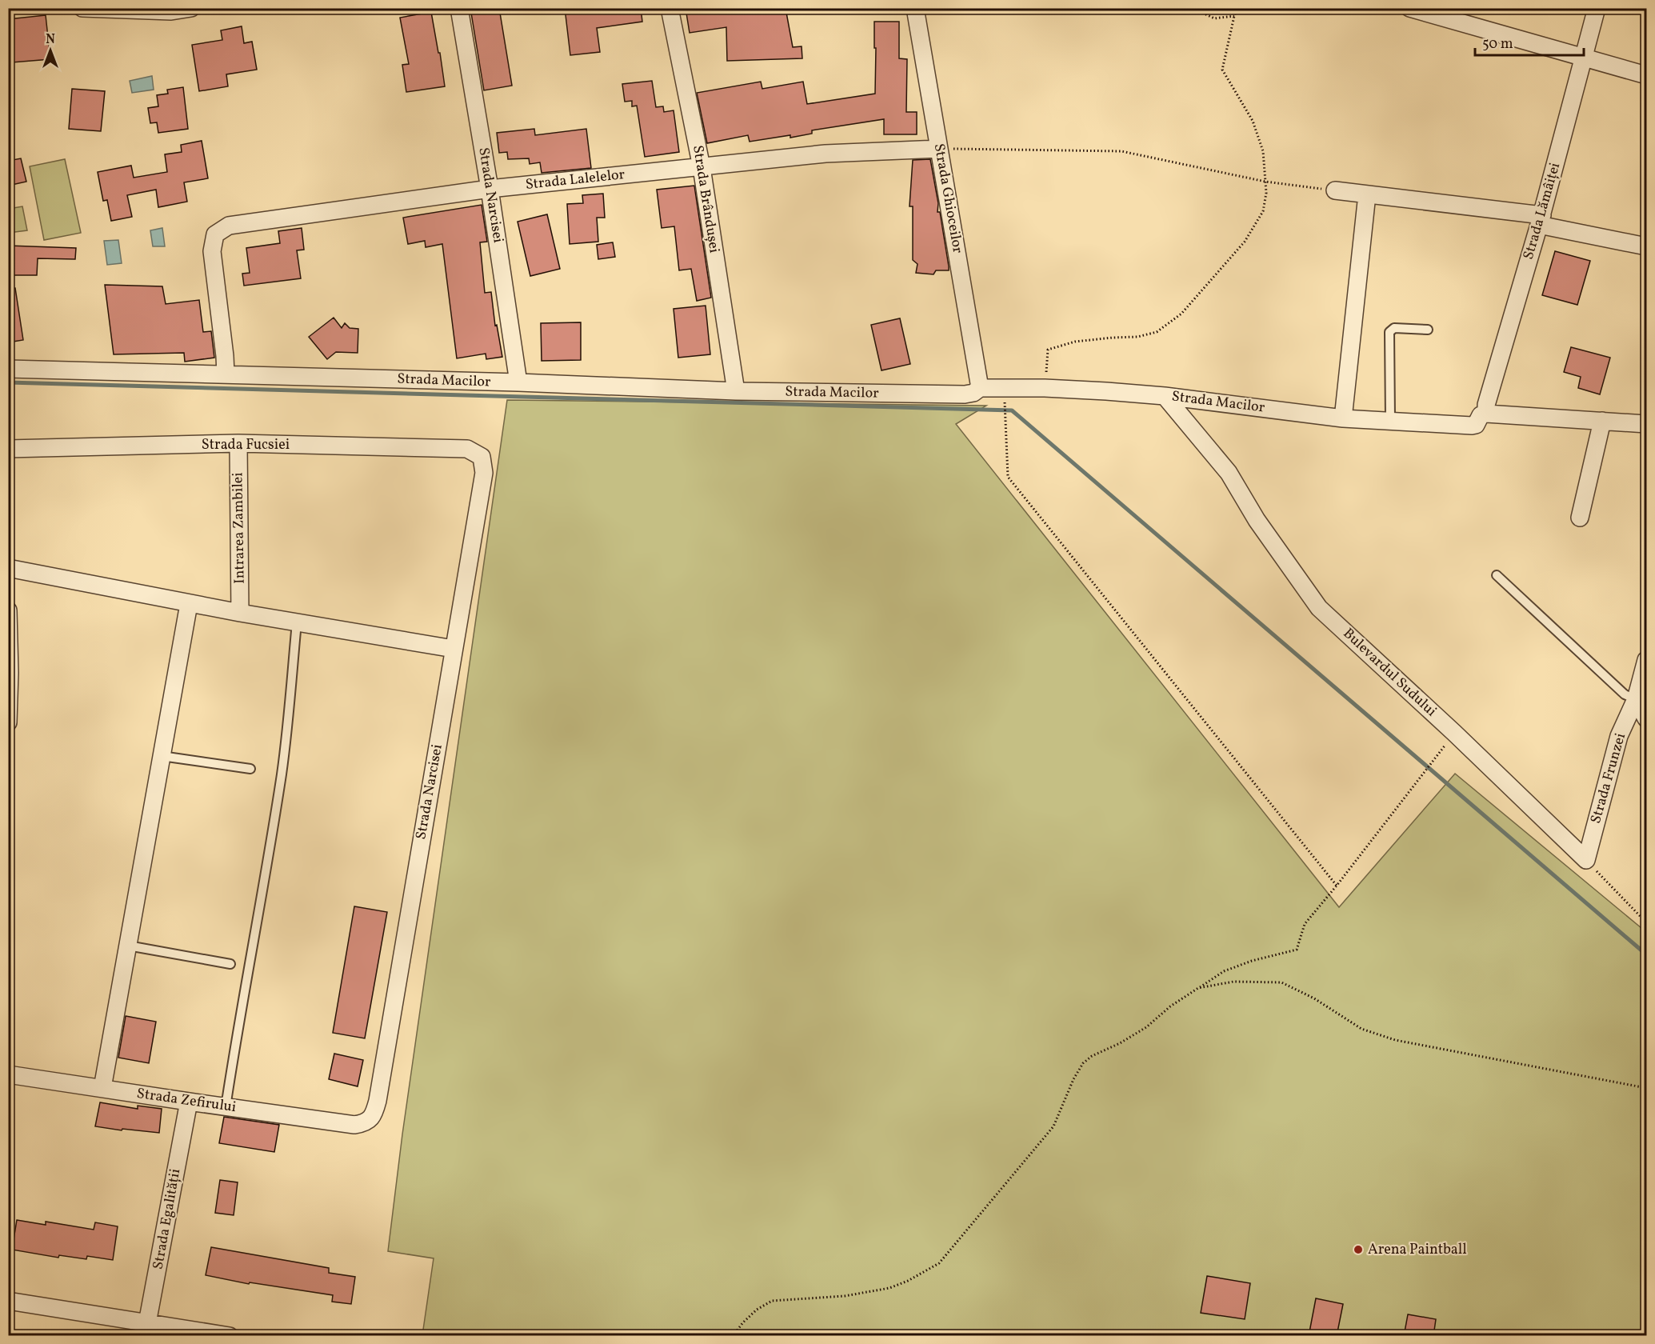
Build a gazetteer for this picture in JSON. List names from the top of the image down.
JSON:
{
  "streets": {
    "street": [
      "Strada Lalelelor",
      "Strada Narcisei",
      "Strada Ghioceilor",
      "Strada Brândușei",
      "Strada Lămâiței",
      "Strada Macilor",
      "Strada Fucsiei",
      "Intrarea Zambilei",
      "Bulevardul Sudului",
      "Strada Frunzei",
      "Strada Zefirului",
      "Strada Egalității"
    ]
  },
  "crossings": [
    ["Strada Lalelelor", "Strada Narcisei"],
    ["Strada Lalelelor", "Strada Ghioceilor"],
    ["Strada Lalelelor", "Strada Brândușei"],
    ["Strada Lalelelor", "Strada Macilor"],
    ["Strada Narcisei", "Strada Macilor"],
    ["Strada Narcisei", "Strada Fucsiei"],
    ["Strada Narcisei", "Strada Zefirului"],
    ["Strada Ghioceilor", "Strada Macilor"],
    ["Strada Brândușei", "Strada Macilor"],
    ["Strada Lămâiței", "Strada Macilor"],
    ["Strada Macilor", "Bulevardul Sudului"],
    ["Strada Fucsiei", "Intrarea Zambilei"],
    ["Bulevardul Sudului", "Strada Frunzei"],
    ["Strada Zefirului", "Strada Egalității"]
  ],
  "places": ["Arena Paintball"],
  "scale_bar": "50 m",
  "north": "top"
}
